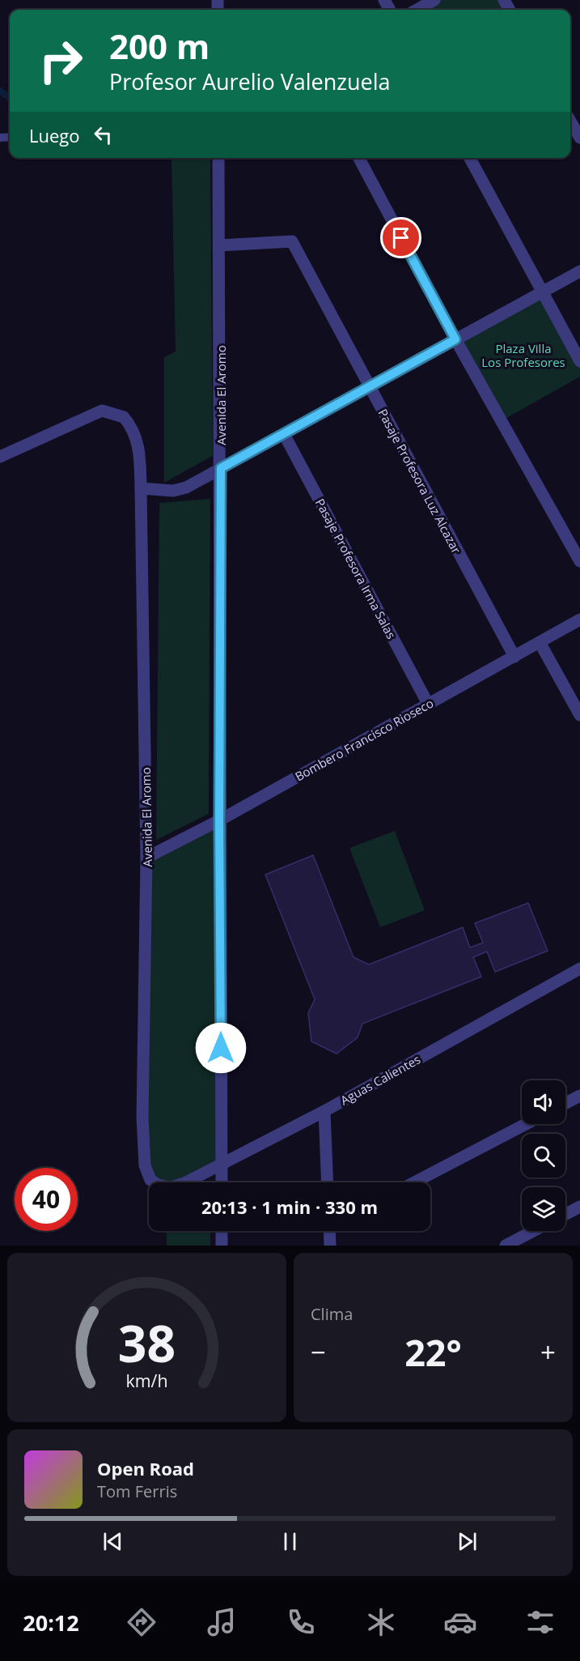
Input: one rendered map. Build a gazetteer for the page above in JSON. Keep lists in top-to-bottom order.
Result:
{
  "streets": {
    "street": [
      "Avenida El Aromo",
      "Pasaje Profesora Luz Alcazar",
      "Pasaje Profesora Irma Salas",
      "Bombero Francisco Rioseco",
      "Aguas Calientes"
    ]
  },
  "crossings": [
    ["Avenida El Aromo", "Pasaje Profesora Luz Alcazar"],
    ["Avenida El Aromo", "Bombero Francisco Rioseco"],
    ["Avenida El Aromo", "Aguas Calientes"],
    ["Pasaje Profesora Luz Alcazar", "Bombero Francisco Rioseco"],
    ["Pasaje Profesora Irma Salas", "Bombero Francisco Rioseco"]
  ],
  "parks": ["Plaza Villa Los Profesores"],
  "page": {
    "turn": ["200 m", "Profesor Aurelio Valenzuela"],
    "then": "Luego",
    "limit": "40",
    "trip": "20:13 · 1 min · 330 m",
    "tile": "Clima",
    "heat": ["−", "22°", "+"],
    "song": ["Open Road", "Tom Ferris"],
    "tabs": "20:12",
    "gauge": ["38", "km/h"]
  }
}
